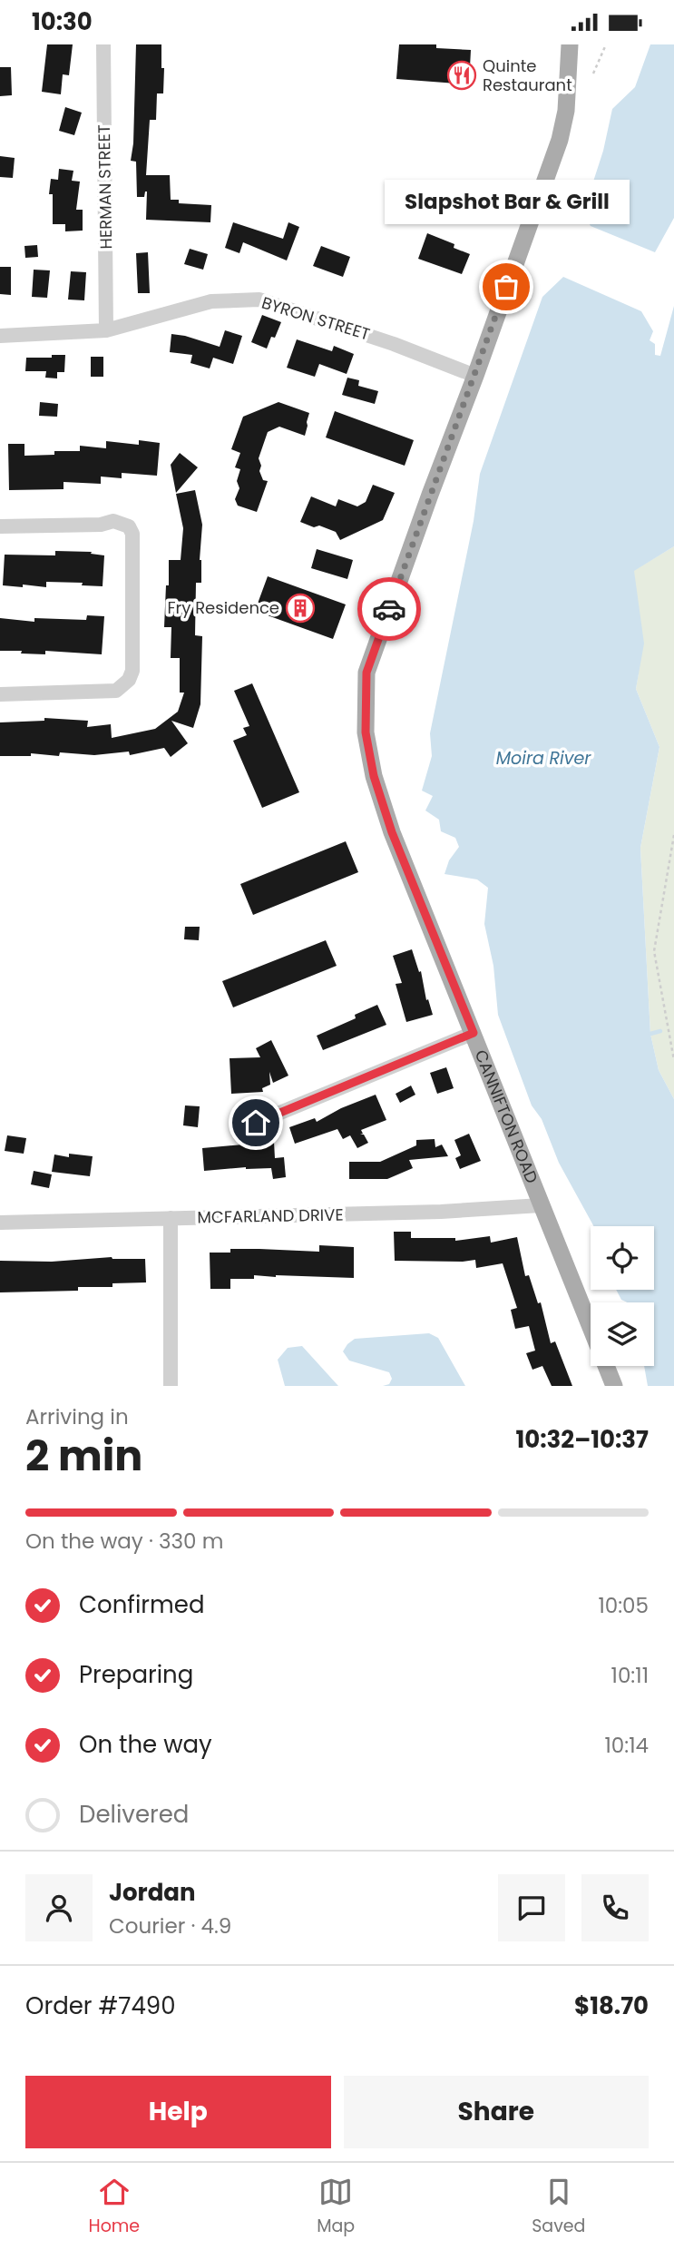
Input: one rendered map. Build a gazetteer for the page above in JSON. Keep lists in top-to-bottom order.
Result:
{
  "streets": {
    "main road": ["CANNIFTON ROAD"],
    "street": ["HERMAN STREET", "BYRON STREET", "MCFARLAND DRIVE"]
  },
  "crossings": [
    ["HERMAN STREET", "BYRON STREET"],
    ["BYRON STREET", "CANNIFTON ROAD"],
    ["CANNIFTON ROAD", "MCFARLAND DRIVE"]
  ],
  "water": ["Moira River"],
  "places": {
    "restaurant": ["Quinte Restaurant"],
    "other": ["Slapshot Bar & Grill"],
    "building": ["Fry Residence"]
  },
  "page": {
    "status": "10:30",
    "bubble": "Slapshot Bar & Grill",
    "heading": ["2 min", "Arriving in", "10:32–10:37"],
    "panel": [
      "Jordan",
      "Courier · 4.9",
      "Order #7490",
      "$18.70"
    ],
    "bar": "On the way · 330 m",
    "list": [
      ["Confirmed", "10:05"],
      ["Preparing", "10:11"],
      ["On the way", "10:14"],
      "Delivered"
    ],
    "buttons": ["Help", "Share"],
    "tabs": ["Home", "Map", "Saved"]
  }
}
